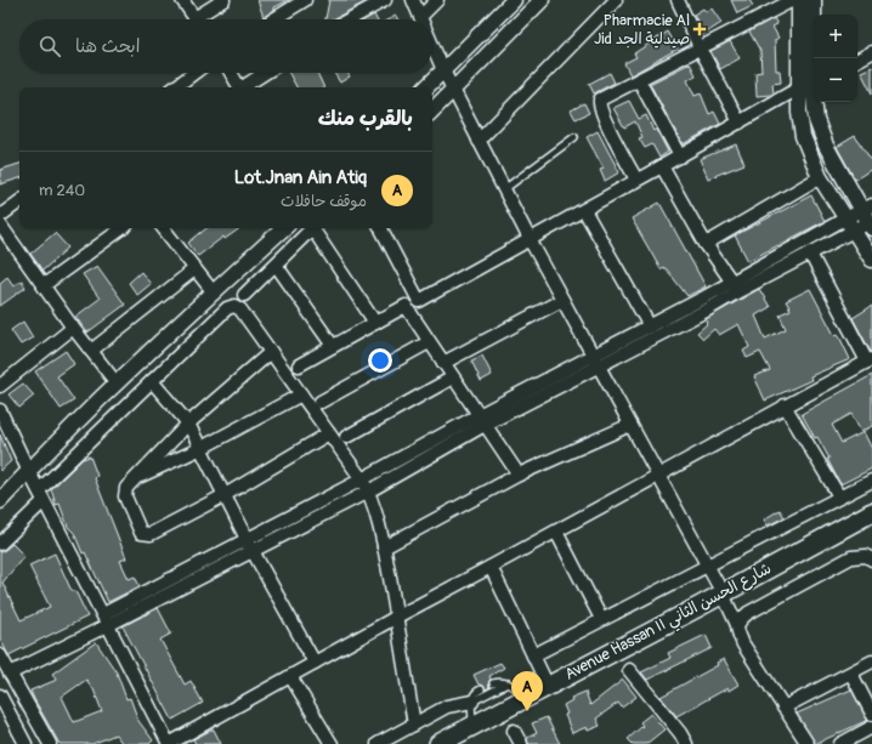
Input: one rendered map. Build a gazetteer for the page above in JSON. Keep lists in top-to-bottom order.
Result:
{
  "streets": {
    "main road": ["Avenue Hassan II شارع الحسن الثاني"]
  },
  "places": {
    "health": ["Pharmacie Al Jid صيدلية الجد"]
  },
  "page": {
    "map_buttons": ["+", "−"],
    "search": "ابحث هنا",
    "heading": "بالقرب منك",
    "list": [
      {
        "mark": "A",
        "name": "Lot.Jnan Ain Atiq",
        "note": "موقف حافلات",
        "value": "240 m"
      }
    ],
    "pins": "A"
  }
}
